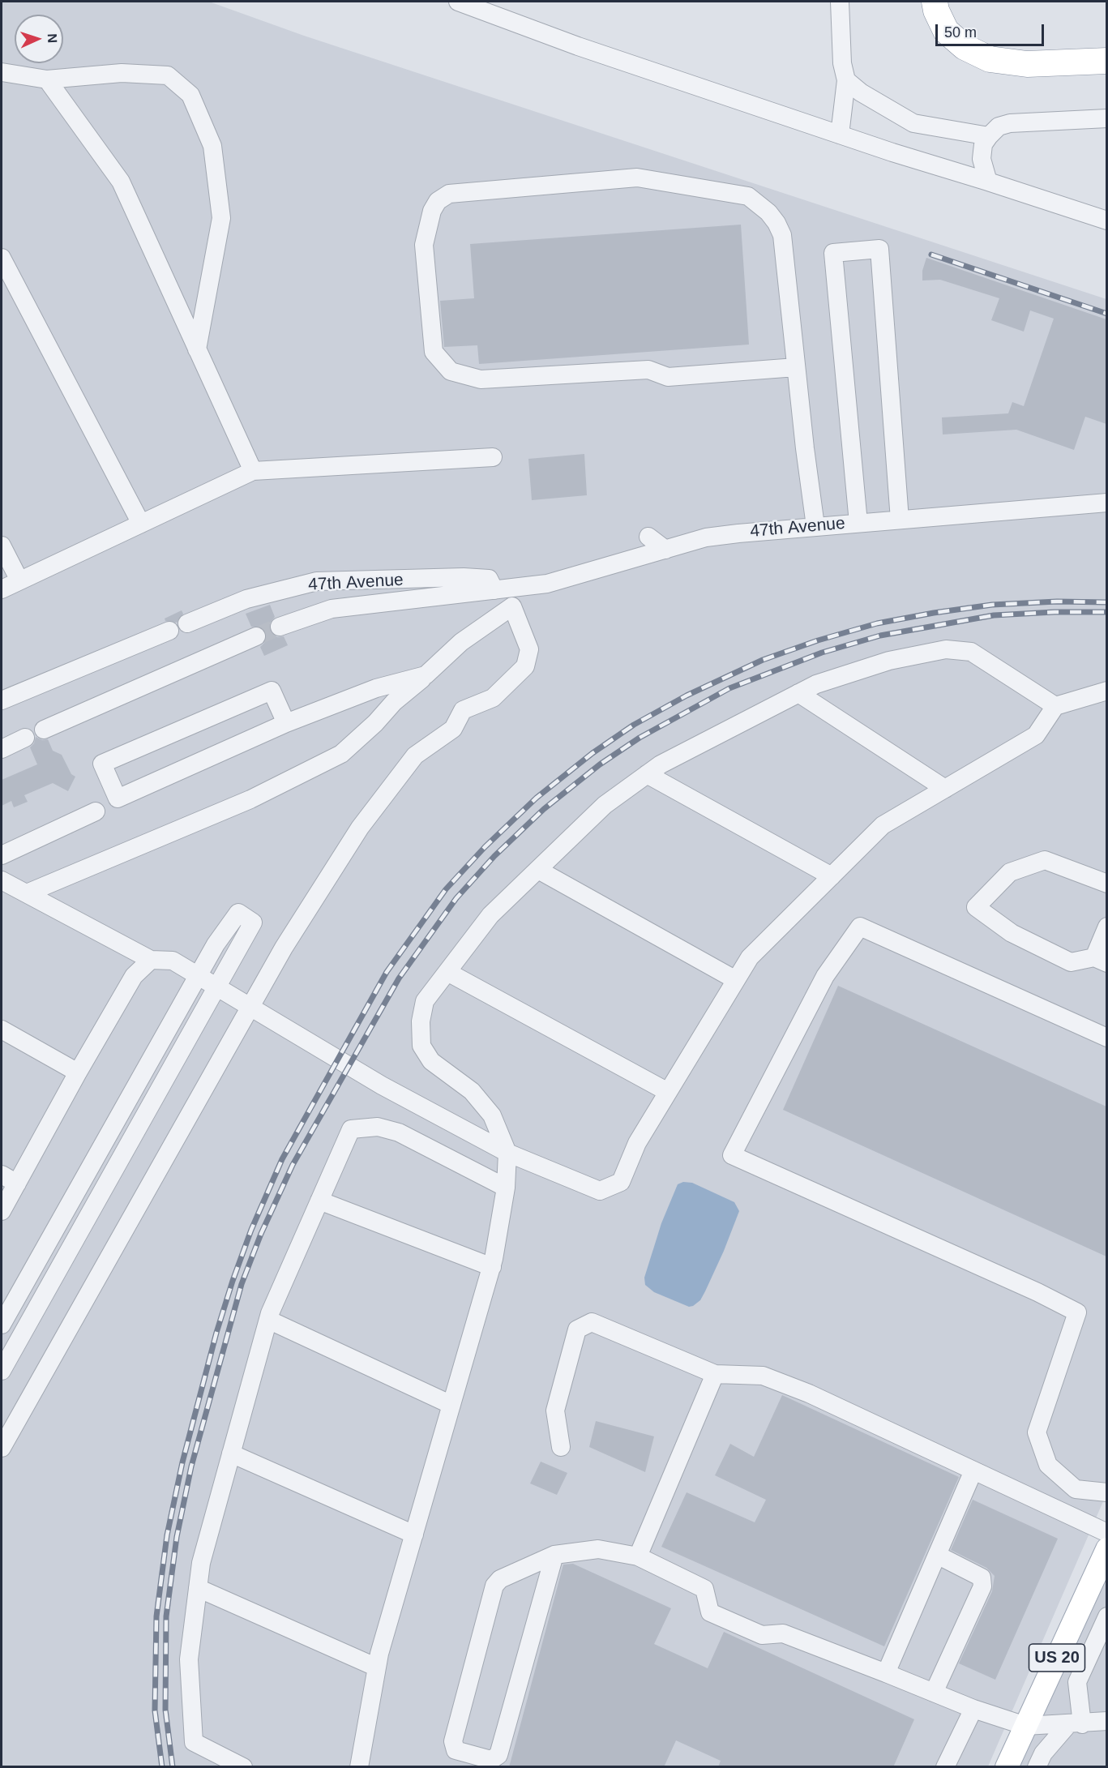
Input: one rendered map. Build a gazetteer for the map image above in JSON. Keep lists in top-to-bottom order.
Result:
{
  "streets": {
    "main road": ["US 20"],
    "street": ["47th Avenue"]
  },
  "scale_bar": "50 m",
  "north": "right"
}
